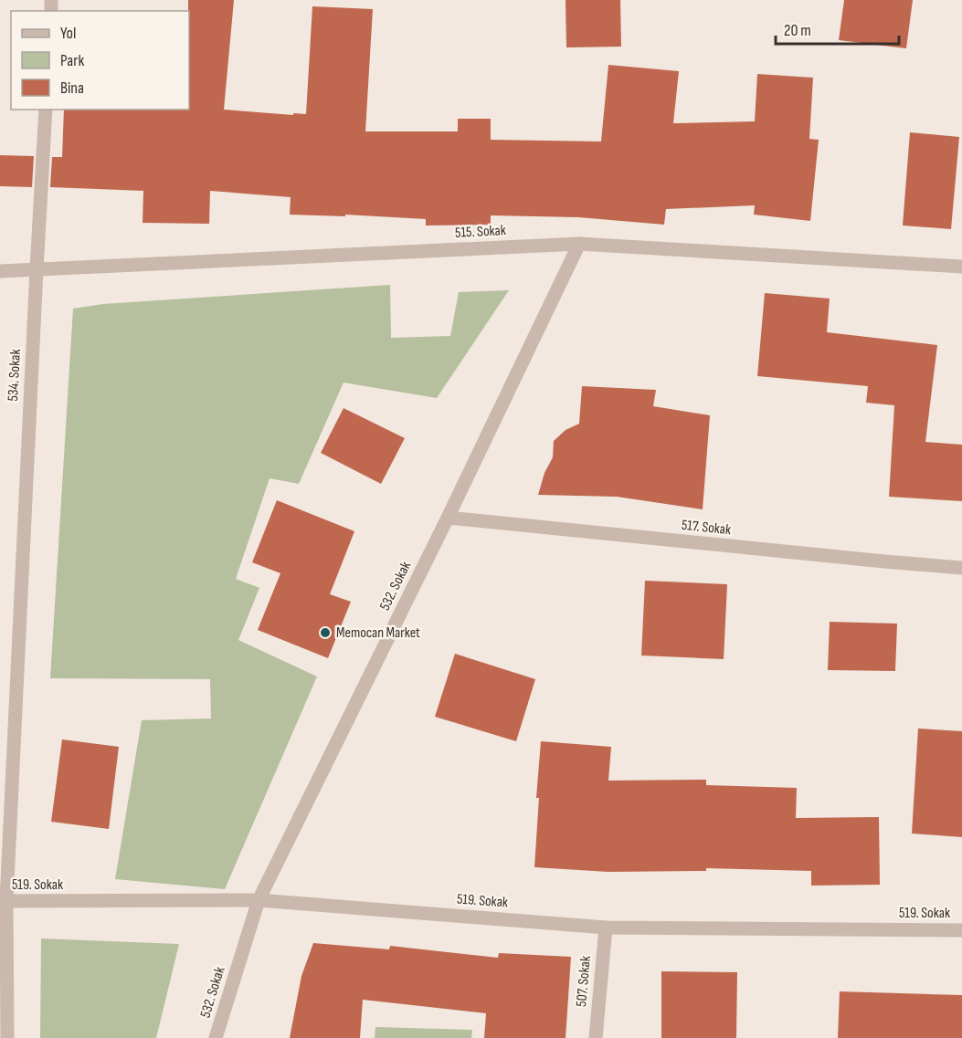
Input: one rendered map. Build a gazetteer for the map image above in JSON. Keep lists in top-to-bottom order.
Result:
{
  "streets": {
    "street": [
      "515. Sokak",
      "534. Sokak",
      "517. Sokak",
      "532. Sokak",
      "519. Sokak",
      "507. Sokak"
    ]
  },
  "crossings": [
    ["515. Sokak", "534. Sokak"],
    ["515. Sokak", "532. Sokak"],
    ["534. Sokak", "519. Sokak"],
    ["517. Sokak", "532. Sokak"],
    ["532. Sokak", "519. Sokak"],
    ["519. Sokak", "507. Sokak"]
  ],
  "places": ["Memocan Market"],
  "legend": ["Yol", "Park", "Bina"],
  "scale_bar": "20 m"
}
